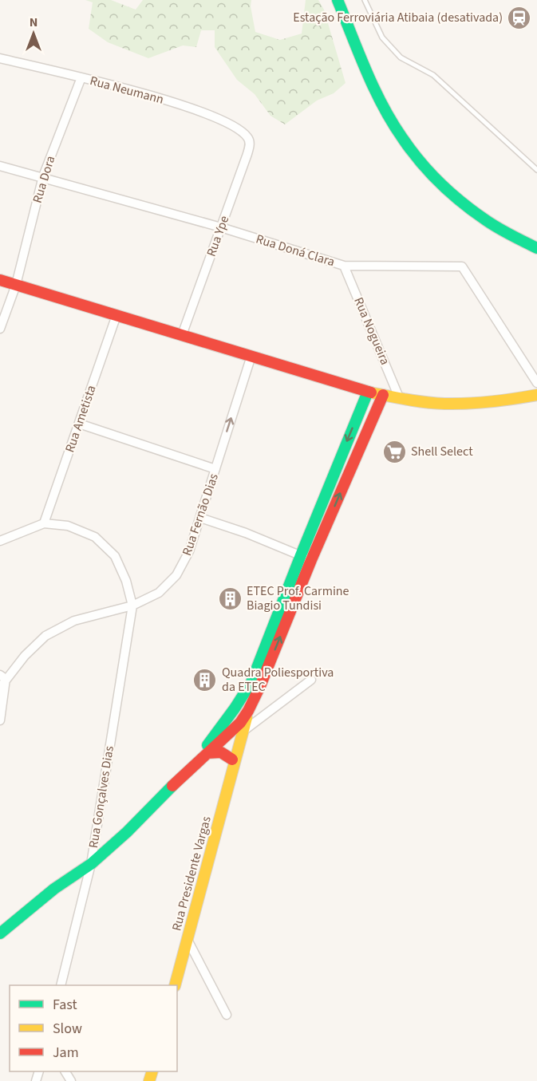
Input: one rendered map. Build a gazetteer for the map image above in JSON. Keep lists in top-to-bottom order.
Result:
{
  "streets": {
    "main road": ["Rua Presidente Vargas"],
    "street": [
      "Rua Neumann",
      "Rua Dora",
      "Rua Ype",
      "Rua Doná Clara",
      "Rua Nogueira",
      "Rua Ametista",
      "Rua Fernão Dias",
      "Rua Gonçalves Dias"
    ]
  },
  "crossings": [
    ["Rua Neumann", "Rua Dora"],
    ["Rua Neumann", "Rua Ype"],
    ["Rua Dora", "Rua Doná Clara"],
    ["Rua Ype", "Rua Doná Clara"],
    ["Rua Doná Clara", "Rua Nogueira"],
    ["Rua Fernão Dias", "Rua Gonçalves Dias"]
  ],
  "places": {
    "station": ["Estação Ferroviária Atibaia (desativada)"],
    "supermarket": ["Shell Select"],
    "building": ["ETEC Prof. Carmine Biagio Tundisi", "Quadra Poliesportiva da ETEC"]
  },
  "legend": ["Fast", "Slow", "Jam"],
  "north": "top"
}
